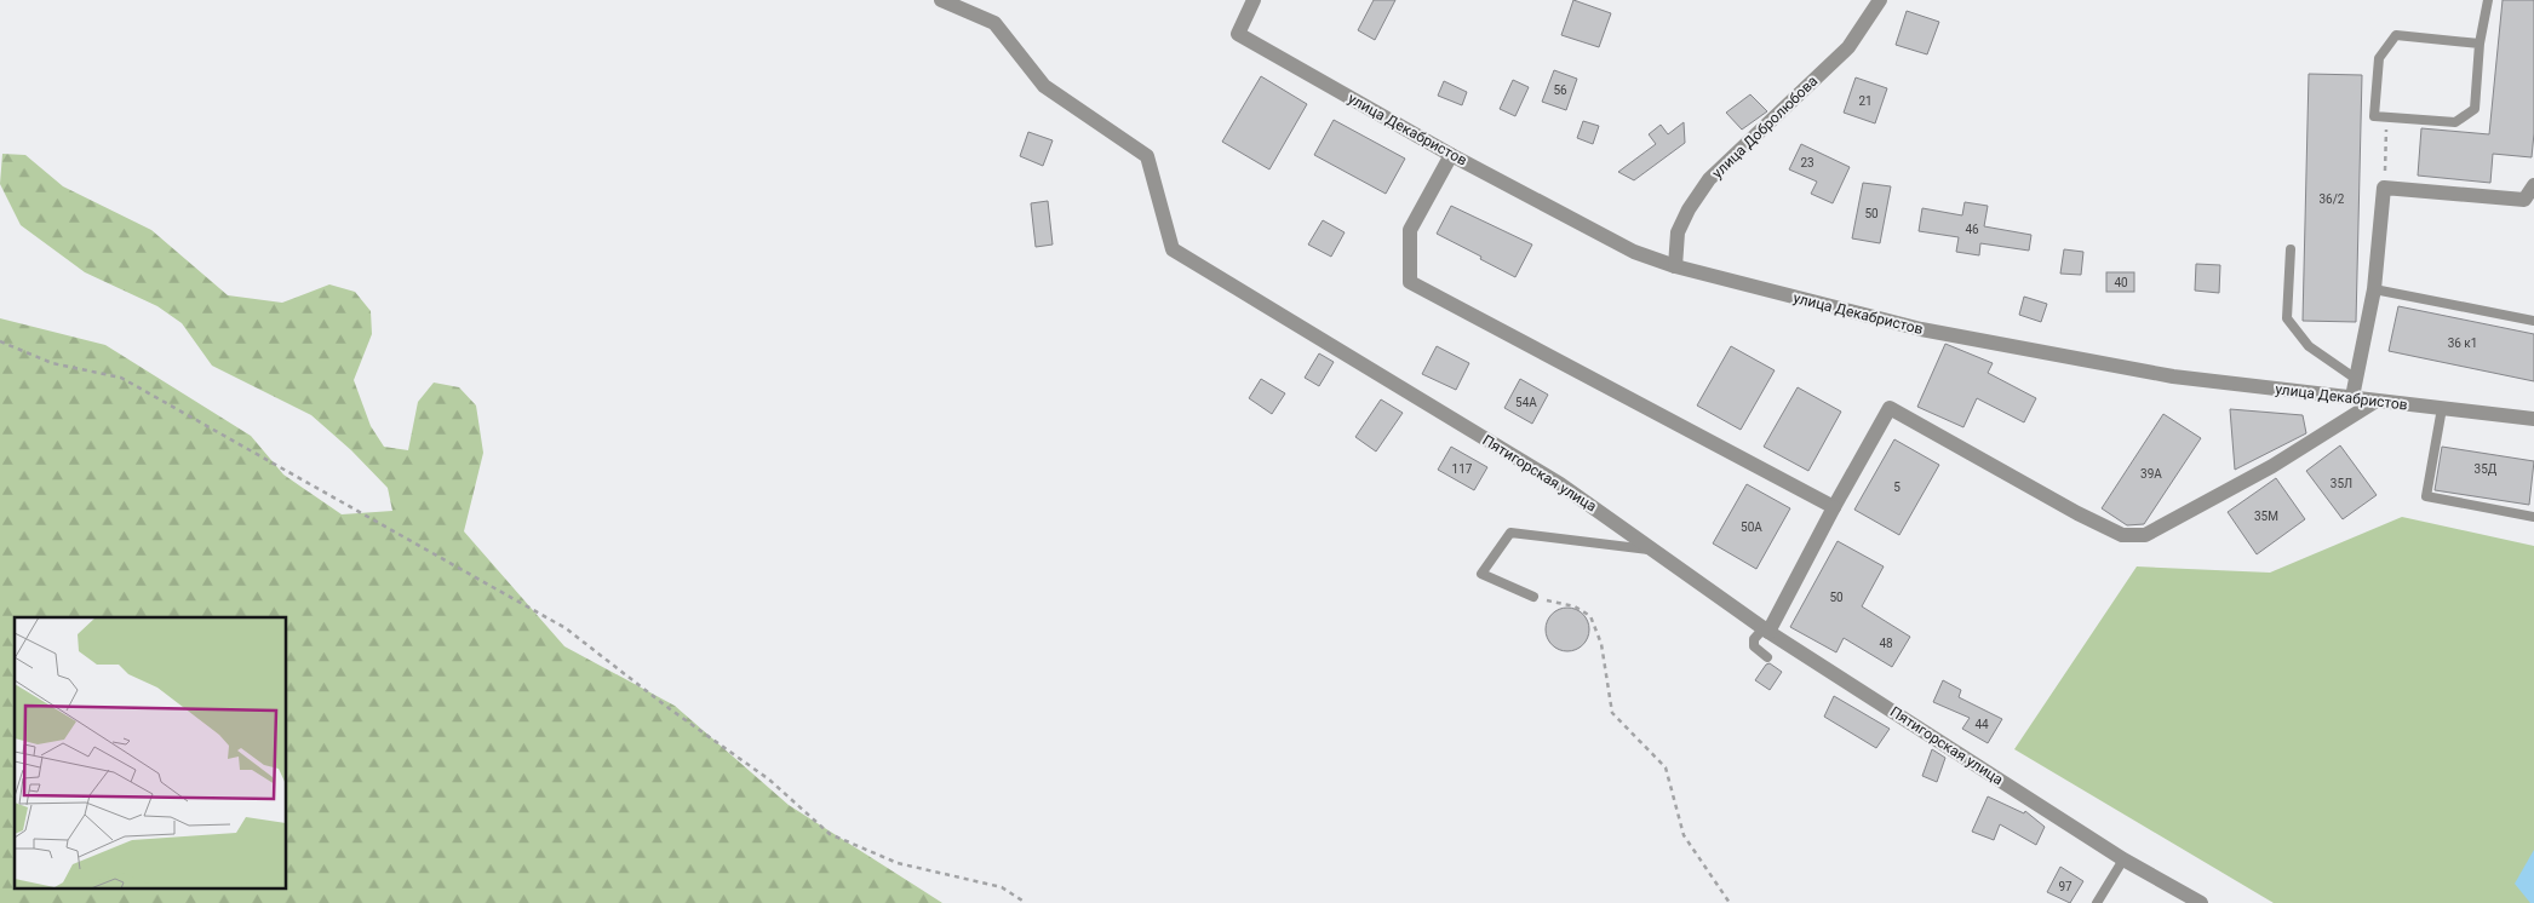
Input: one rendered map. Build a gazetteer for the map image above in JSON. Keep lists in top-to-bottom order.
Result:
{
  "streets": {
    "street": ["улица Добролюбова", "улица Декабристов", "Пятигорская улица"]
  },
  "crossings": [
    ["улица Добролюбова", "улица Декабристов"]
  ],
  "house_numbers": [
    "56",
    "21",
    "23",
    "36/2",
    "50",
    "46",
    "40",
    "36 к1",
    "54А",
    "117",
    "35Д",
    "39А",
    "35Л",
    "5",
    "35М",
    "50А",
    "50",
    "48",
    "44",
    "97"
  ]
}
